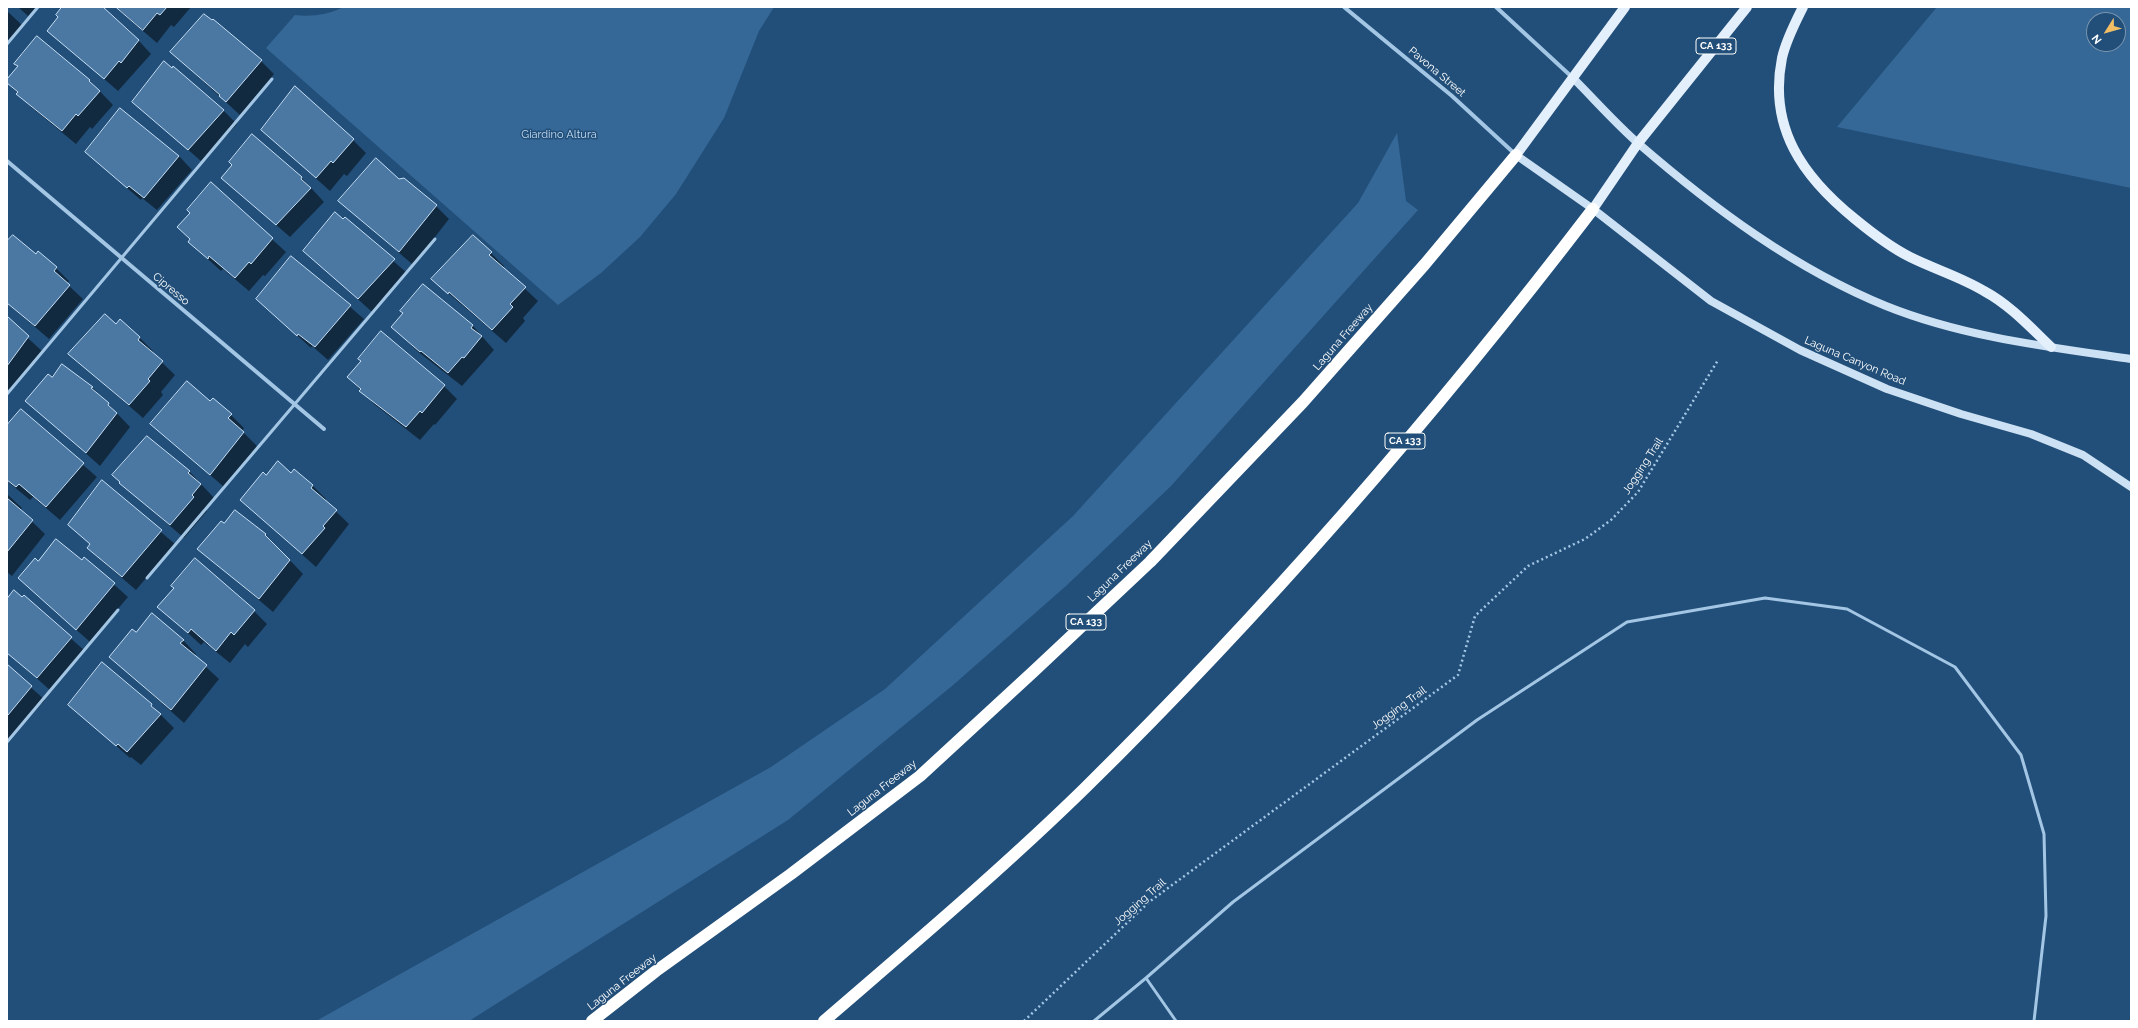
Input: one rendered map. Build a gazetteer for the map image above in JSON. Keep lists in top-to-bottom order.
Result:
{
  "streets": {
    "highway": ["CA 133", "Laguna Freeway"],
    "main road": ["Laguna Canyon Road"],
    "street": ["Pavona Street", "Cipresso"],
    "path": ["Jogging Trail"]
  },
  "crossings": [
    ["CA 133", "Pavona Street"],
    ["CA 133", "Laguna Freeway"],
    ["CA 133", "Laguna Canyon Road"],
    ["Pavona Street", "Laguna Freeway"],
    ["Pavona Street", "Laguna Canyon Road"],
    ["Laguna Freeway", "Laguna Canyon Road"]
  ],
  "parks": ["Giardino Altura"],
  "north": "bottom left"
}
